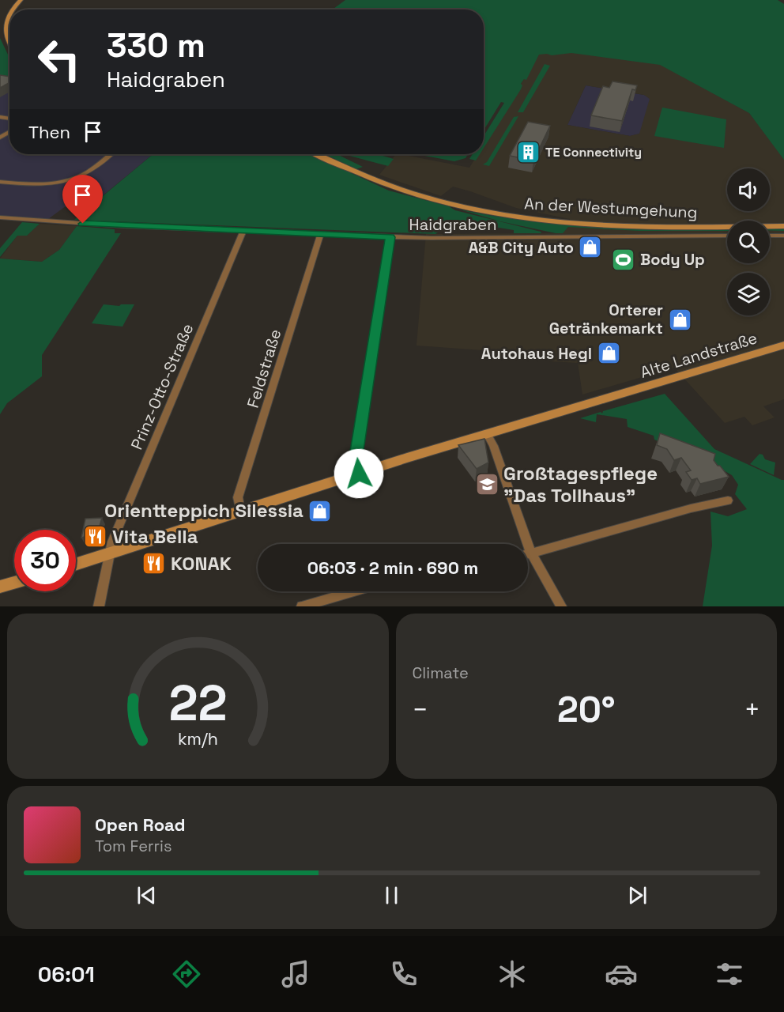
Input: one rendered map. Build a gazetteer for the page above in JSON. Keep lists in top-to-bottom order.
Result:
{
  "streets": {
    "main road": ["An der Westumgehung", "Alte Landstraße"],
    "street": ["Haidgraben", "Feldstraße", "Prinz-Otto-Straße"]
  },
  "crossings": [
    ["Haidgraben", "Feldstraße"],
    ["Haidgraben", "Prinz-Otto-Straße"],
    ["Alte Landstraße", "Feldstraße"],
    ["Alte Landstraße", "Prinz-Otto-Straße"]
  ],
  "places": {
    "building": ["TE Connectivity"],
    "shop": [
      "A&B City Auto",
      "Orterer Getränkemarkt",
      "Autohaus Hegl",
      "Orientteppich Silessia"
    ],
    "sports": ["Body Up"],
    "school or university": ["Großtagespflege \"Das Tollhaus\""],
    "restaurant": ["Vita Bella", "KONAK"]
  },
  "page": {
    "turn": ["330 m", "Haidgraben"],
    "then": "Then",
    "limit": "30",
    "trip": "06:03 · 2 min · 690 m",
    "tile": "Climate",
    "heat": ["−", "20°", "+"],
    "song": ["Open Road", "Tom Ferris"],
    "tabs": "06:01",
    "gauge": ["22", "km/h"]
  }
}
